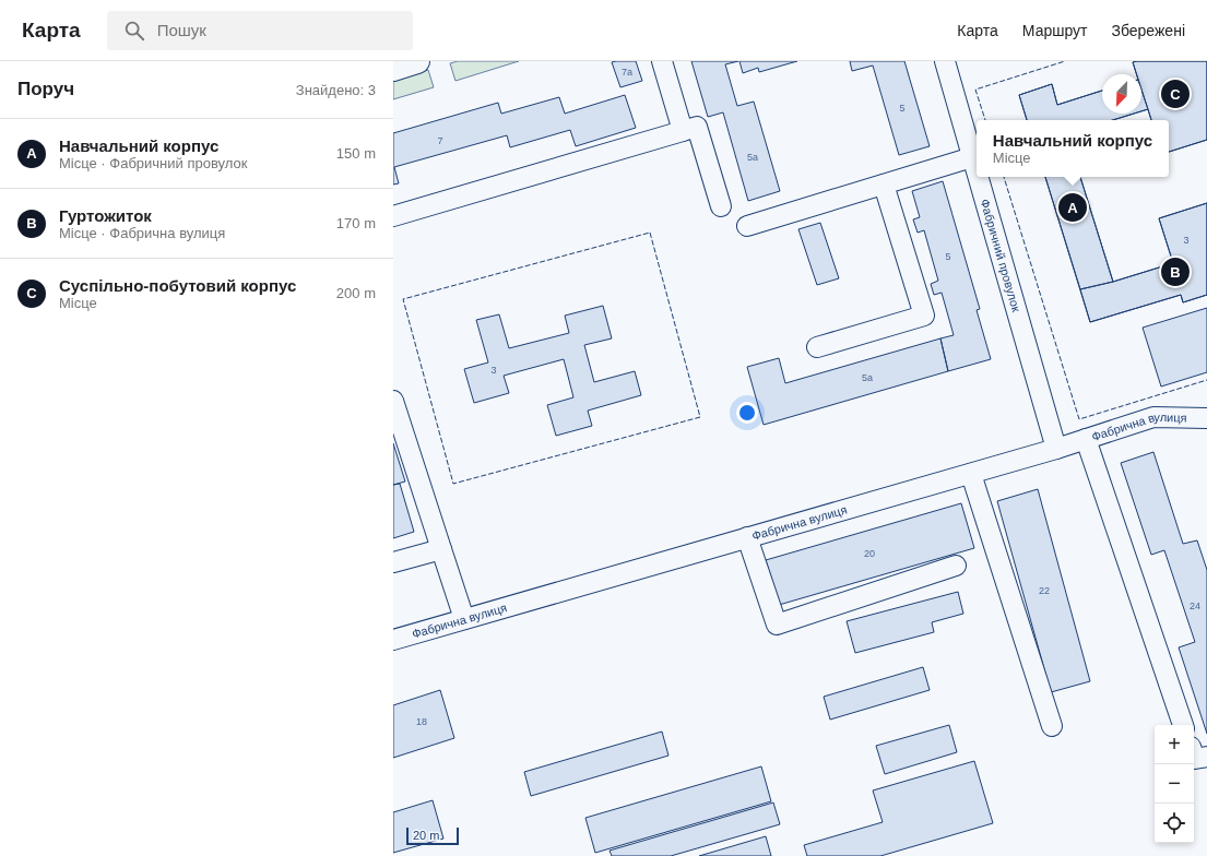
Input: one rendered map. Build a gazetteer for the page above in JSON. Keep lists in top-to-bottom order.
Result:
{
  "streets": {
    "street": ["Фабричний провулок", "Фабрична вулиця"]
  },
  "crossings": [
    ["Фабричний провулок", "Фабрична вулиця"]
  ],
  "house_numbers": [
    "7а",
    "5",
    "7",
    "5а",
    "3",
    "5",
    "3",
    "5а",
    "20",
    "22",
    "24",
    "18"
  ],
  "scale_bar": "20 m",
  "north": "bottom left",
  "page": {
    "header": "Карта",
    "search": "Пошук",
    "nav": ["Карта", "Маршрут", "Збережені"],
    "heading": ["Поруч", "Знайдено: 3"],
    "pins": ["C", "A", "B"],
    "list": [
      {
        "mark": "A",
        "name": "Навчальний корпус",
        "note": "Місце · Фабричний провулок",
        "value": "150 m"
      },
      {
        "mark": "B",
        "name": "Гуртожиток",
        "note": "Місце · Фабрична вулиця",
        "value": "170 m"
      },
      {
        "mark": "C",
        "name": "Суспільно-побутовий корпус",
        "note": "Місце",
        "value": "200 m"
      }
    ],
    "popup": ["Навчальний корпус", "Місце"],
    "map_buttons": ["+", "−"],
    "scale": "20 m"
  }
}
